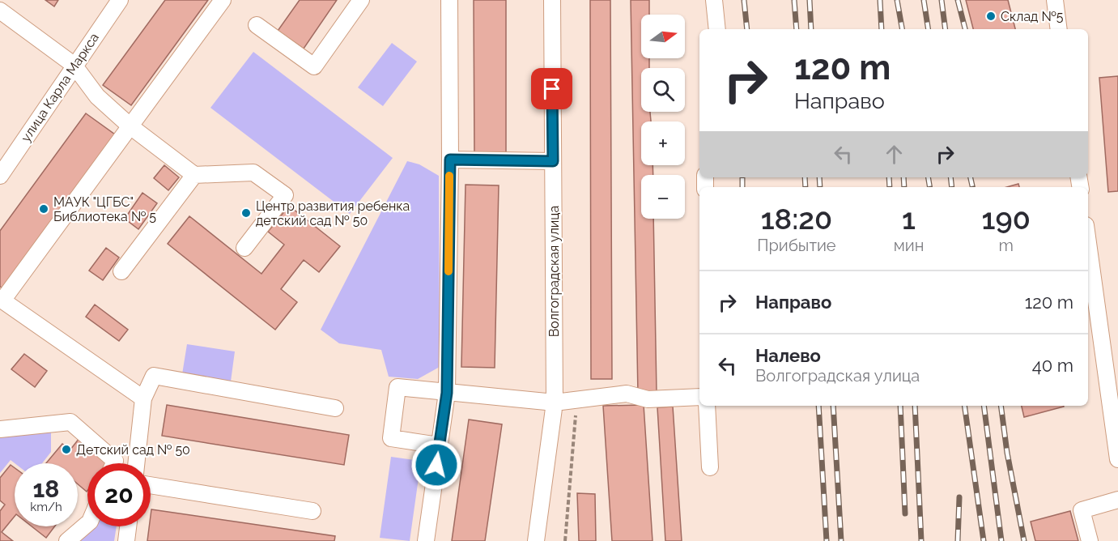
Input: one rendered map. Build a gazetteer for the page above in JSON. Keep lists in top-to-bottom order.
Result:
{
  "streets": {
    "street": ["улица Карла Маркса", "Волгоградская улица"]
  },
  "places": [
    "Склад №5",
    "МАУК \"ЦГБС\" Библиотека № 5",
    "Центр развития ребенка детский сад № 50",
    "Детский сад № 50"
  ],
  "north": "right",
  "page": {
    "map_buttons": ["+", "−"],
    "turn": ["120 m", "Направо"],
    "eta": [
      "18:20",
      "Прибытие",
      "1",
      "мин",
      "190",
      "m"
    ],
    "list": [
      {
        "name": "Направо",
        "value": "120 m"
      },
      {
        "name": "Налево",
        "note": "Волгоградская улица",
        "value": "40 m"
      }
    ],
    "speed": "18 km/h",
    "limit": "20"
  }
}
